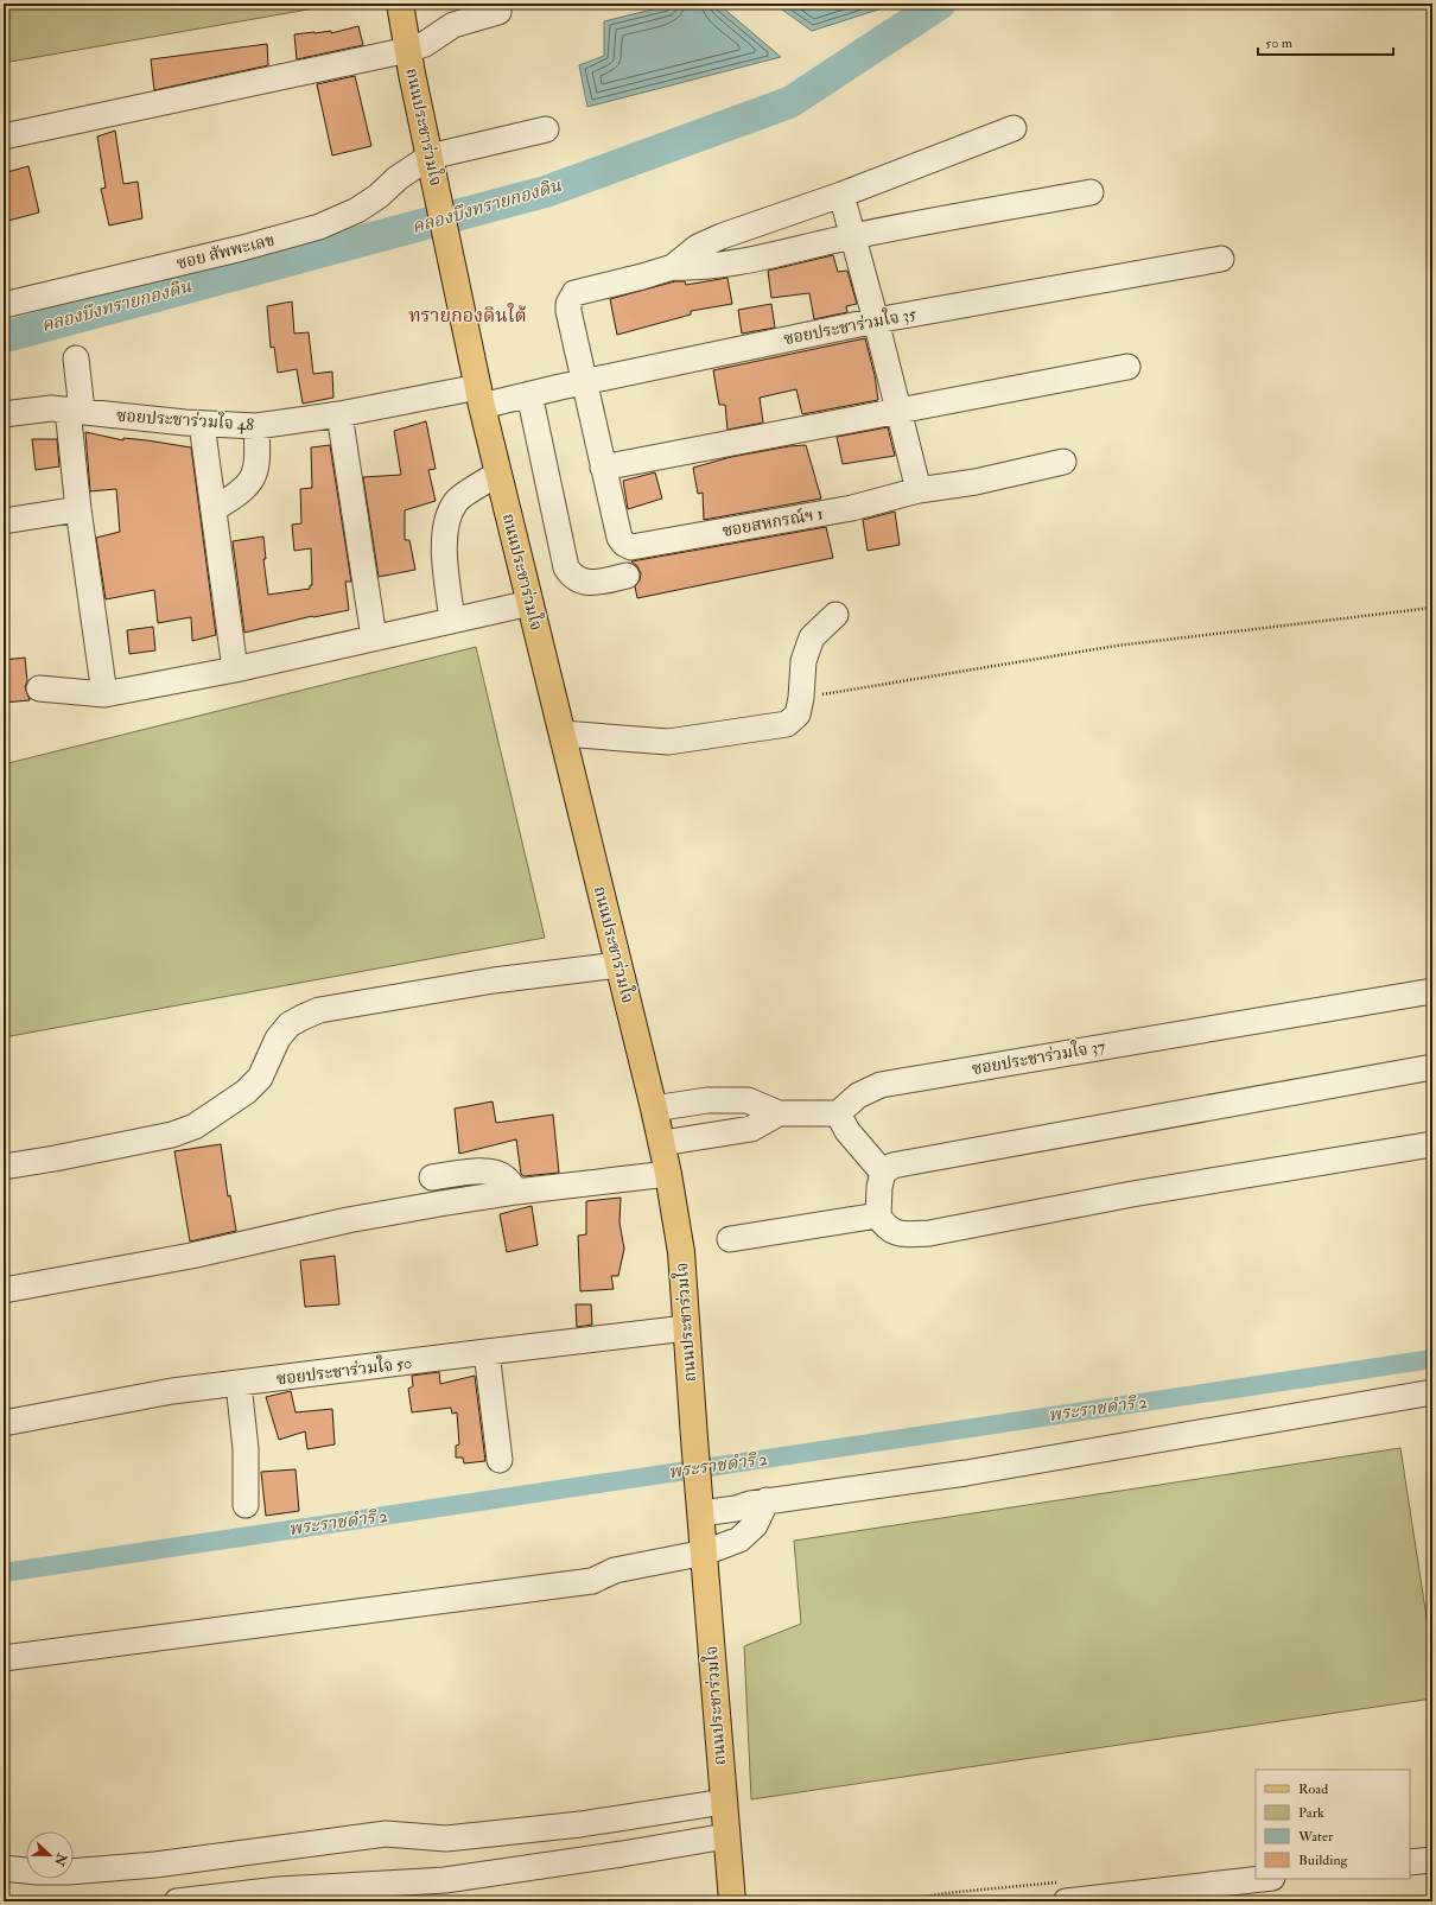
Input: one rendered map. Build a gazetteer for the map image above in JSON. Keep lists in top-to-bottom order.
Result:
{
  "streets": {
    "main road": ["ถนนประชาร่วมใจ"],
    "street": [
      "ซอย สัพพะเลข",
      "ซอยประชาร่วมใจ 35",
      "ซอยประชาร่วมใจ 48",
      "ซอยสหกรณ์ฯ 1",
      "ซอยประชาร่วมใจ 37",
      "ซอยประชาร่วมใจ 50"
    ]
  },
  "crossings": [
    ["ถนนประชาร่วมใจ", "ซอย สัพพะเลข"],
    ["ถนนประชาร่วมใจ", "ซอยประชาร่วมใจ 35"],
    ["ถนนประชาร่วมใจ", "ซอยประชาร่วมใจ 48"],
    ["ถนนประชาร่วมใจ", "ซอยประชาร่วมใจ 50"],
    ["ซอยประชาร่วมใจ 35", "ซอยประชาร่วมใจ 48"]
  ],
  "districts": ["ทรายกองดินใต้"],
  "water": ["คลองบึงทรายกองดิน", "พระราชดำริ 2"],
  "legend": [
    "Road",
    "Park",
    "Water",
    "Building"
  ],
  "scale_bar": "50 m",
  "north": "right"
}
